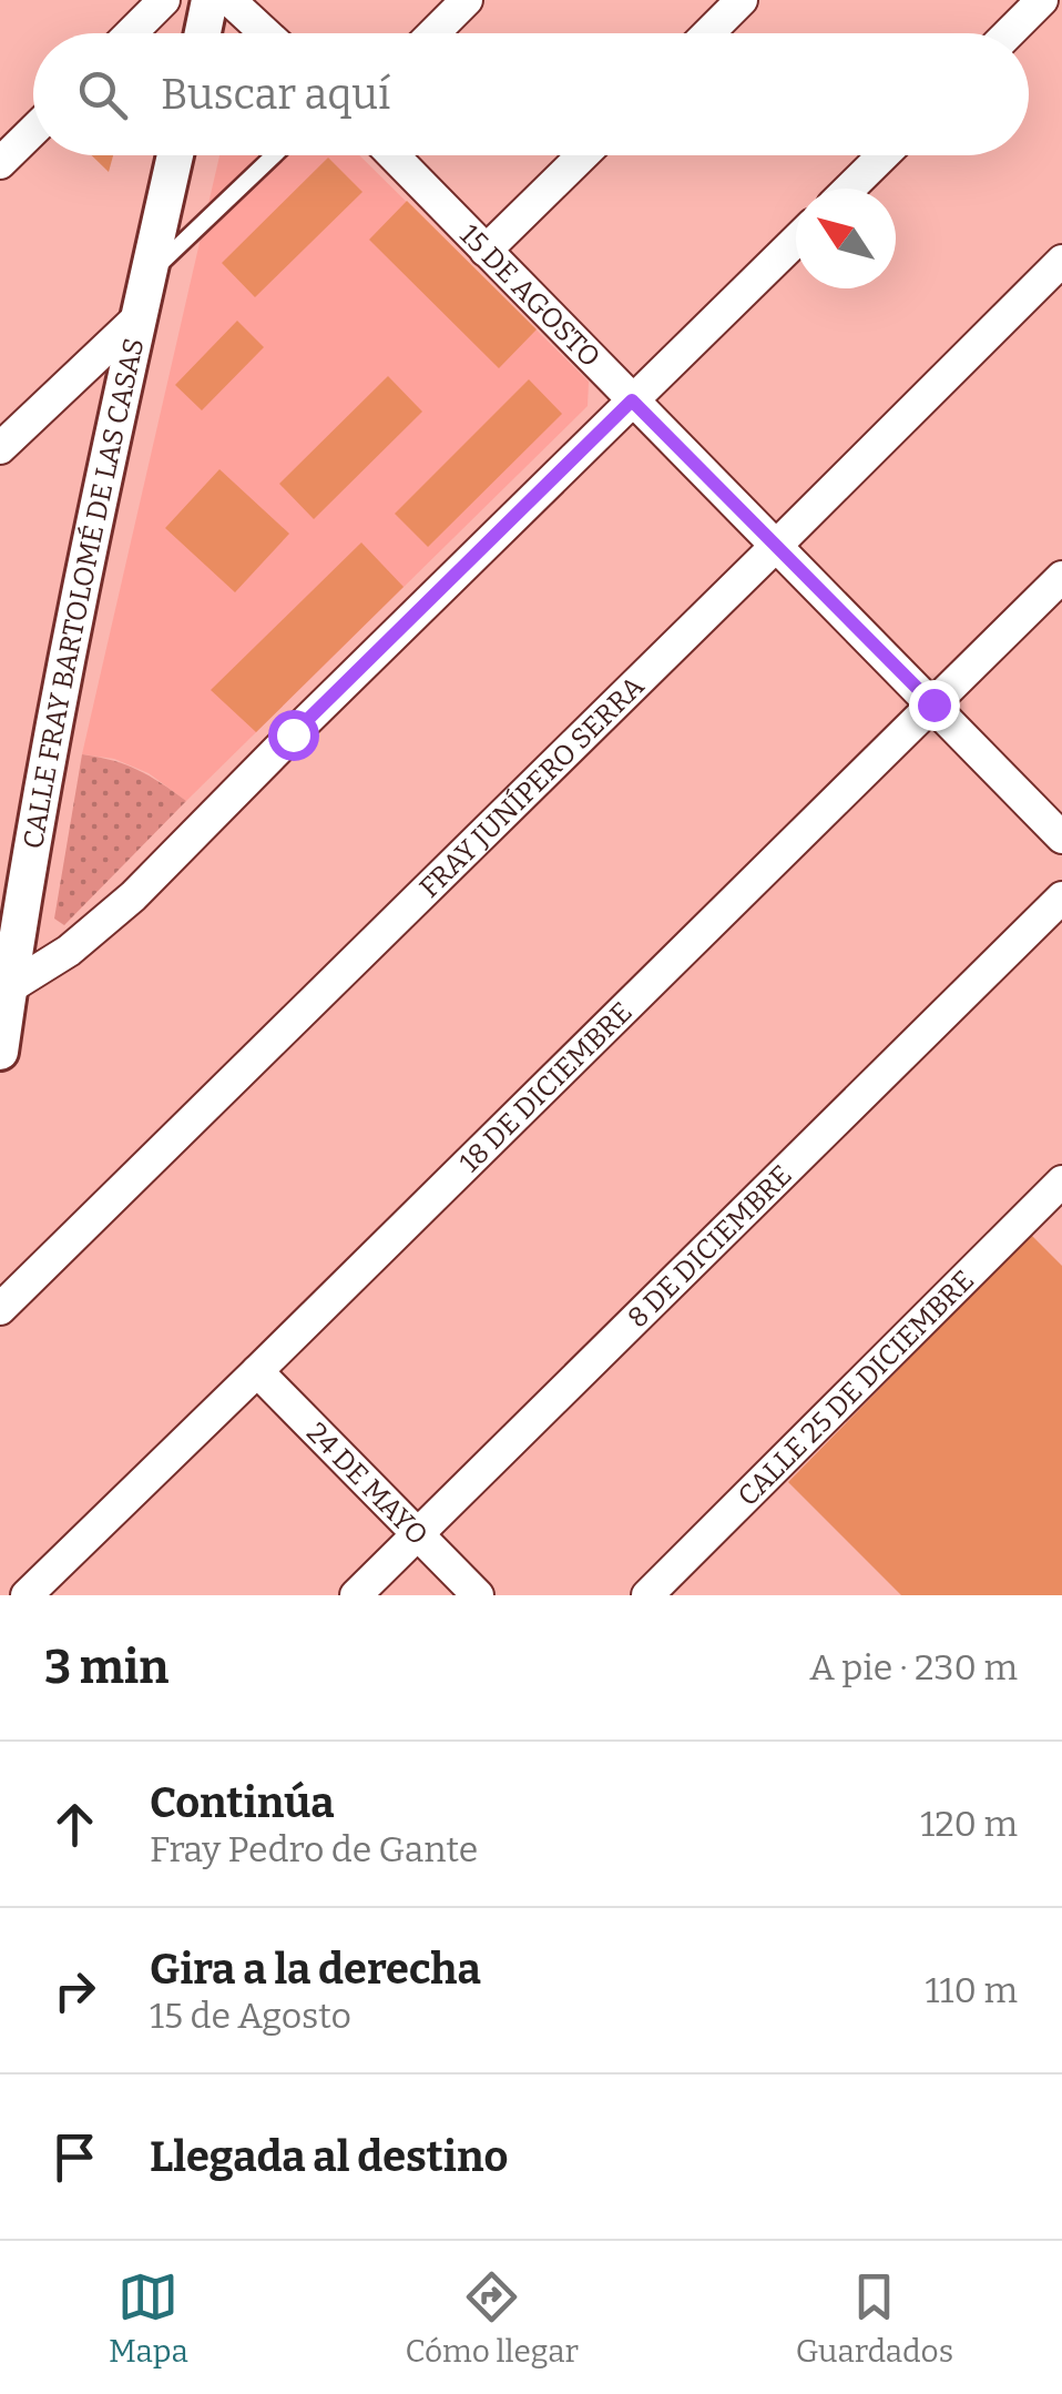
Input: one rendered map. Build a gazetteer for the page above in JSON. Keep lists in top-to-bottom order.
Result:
{
  "streets": {
    "street": [
      "15 DE AGOSTO",
      "CALLE FRAY BARTOLOMÉ DE LAS CASAS",
      "FRAY JUNÍPERO SERRA",
      "18 DE DICIEMBRE",
      "8 DE DICIEMBRE",
      "CALLE 25 DE DICIEMBRE",
      "24 DE MAYO"
    ]
  },
  "crossings": [
    ["15 DE AGOSTO", "FRAY JUNÍPERO SERRA"],
    ["15 DE AGOSTO", "18 DE DICIEMBRE"],
    ["18 DE DICIEMBRE", "24 DE MAYO"],
    ["8 DE DICIEMBRE", "24 DE MAYO"]
  ],
  "north": "top left",
  "page": {
    "search": "Buscar aquí",
    "heading": ["3 min", "A pie · 230 m"],
    "list": [
      ["Continúa", "Fray Pedro de Gante", "120 m"],
      ["Gira a la derecha", "15 de Agosto", "110 m"],
      "Llegada al destino"
    ],
    "nav": ["Mapa", "Cómo llegar", "Guardados"]
  }
}
